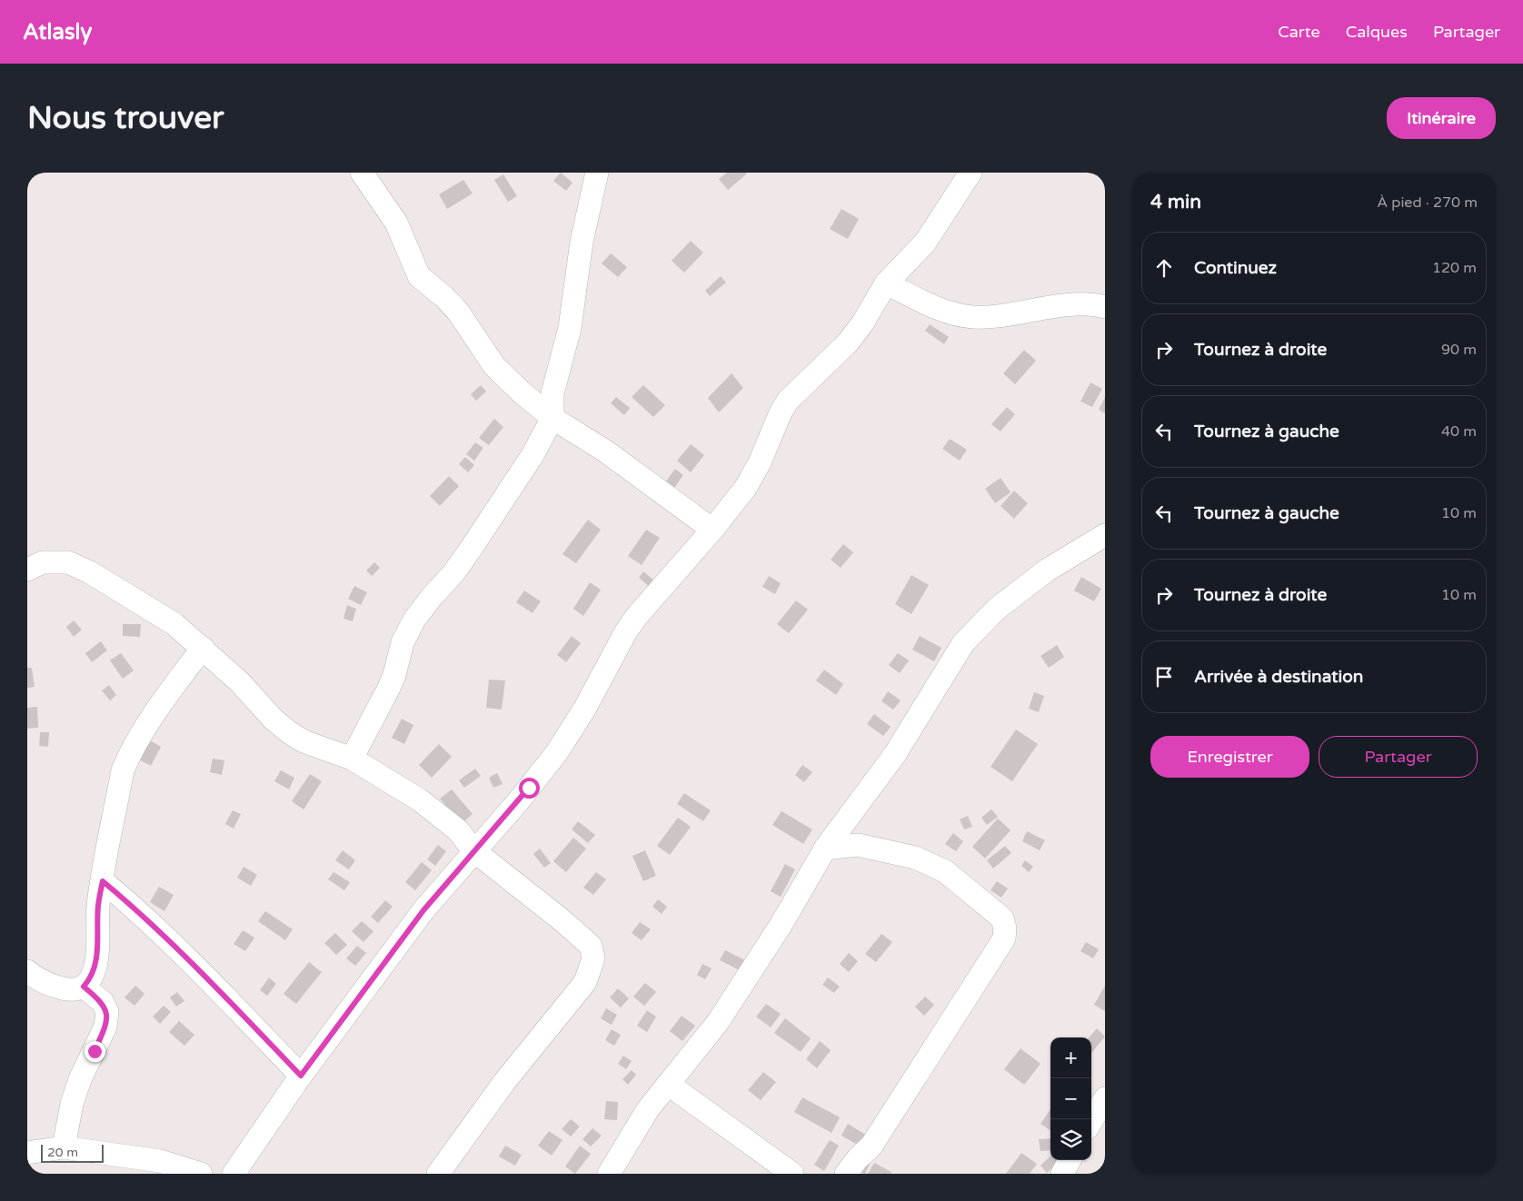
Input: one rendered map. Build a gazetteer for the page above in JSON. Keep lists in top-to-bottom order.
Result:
{
  "scale_bar": "20 m",
  "page": {
    "header": "Atlasly",
    "nav": ["Carte", "Calques", "Partager"],
    "buttons": [
      "Itinéraire",
      ["Enregistrer", "Partager"]
    ],
    "title": "Nous trouver",
    "heading": ["4 min", "À pied · 270 m"],
    "list": [
      ["Continuez", "120 m"],
      ["Tournez à droite", "90 m"],
      ["Tournez à gauche", "40 m"],
      ["Tournez à gauche", "10 m"],
      ["Tournez à droite", "10 m"],
      "Arrivée à destination"
    ],
    "map_buttons": ["+", "−"],
    "scale": "20 m"
  }
}
